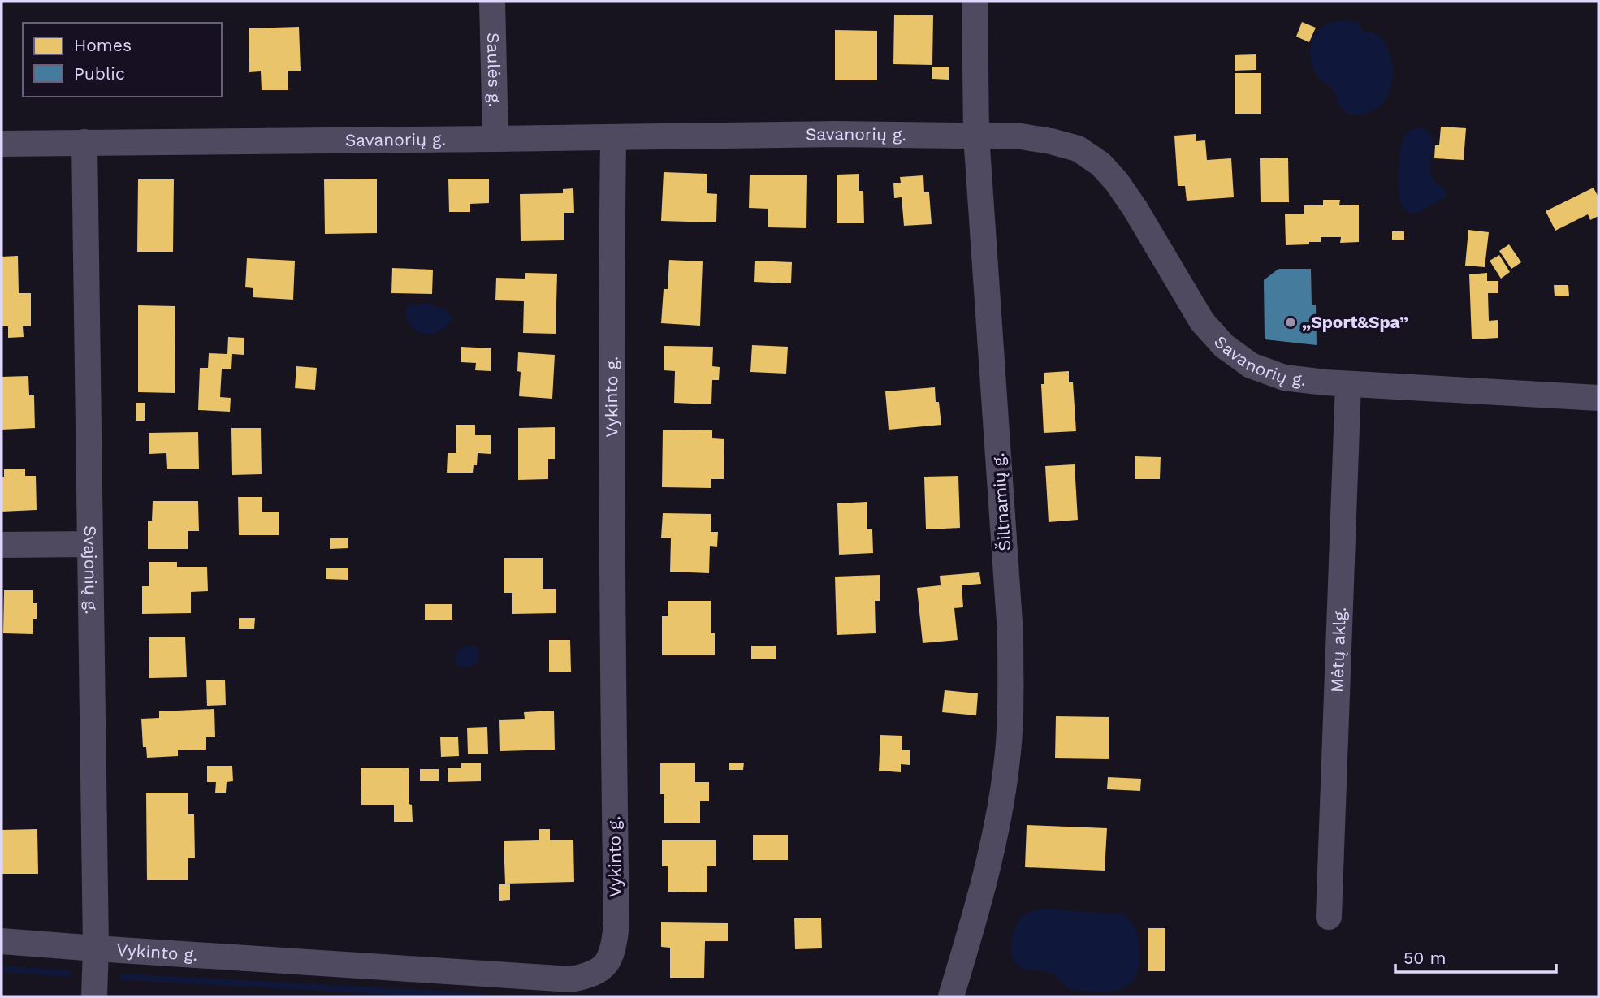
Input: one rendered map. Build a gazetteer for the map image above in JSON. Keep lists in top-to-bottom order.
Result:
{
  "streets": {
    "street": [
      "Saulės g.",
      "Savanorių g.",
      "Vykinto g.",
      "Šiltnamių g.",
      "Svajonių g.",
      "Mėtų aklg."
    ]
  },
  "crossings": [
    ["Saulės g.", "Savanorių g."],
    ["Savanorių g.", "Vykinto g."],
    ["Savanorių g.", "Šiltnamių g."],
    ["Savanorių g.", "Svajonių g."],
    ["Savanorių g.", "Mėtų aklg."],
    ["Vykinto g.", "Svajonių g."]
  ],
  "places": ["„Sport&Spa”"],
  "legend": ["Homes", "Public"],
  "scale_bar": "50 m"
}
